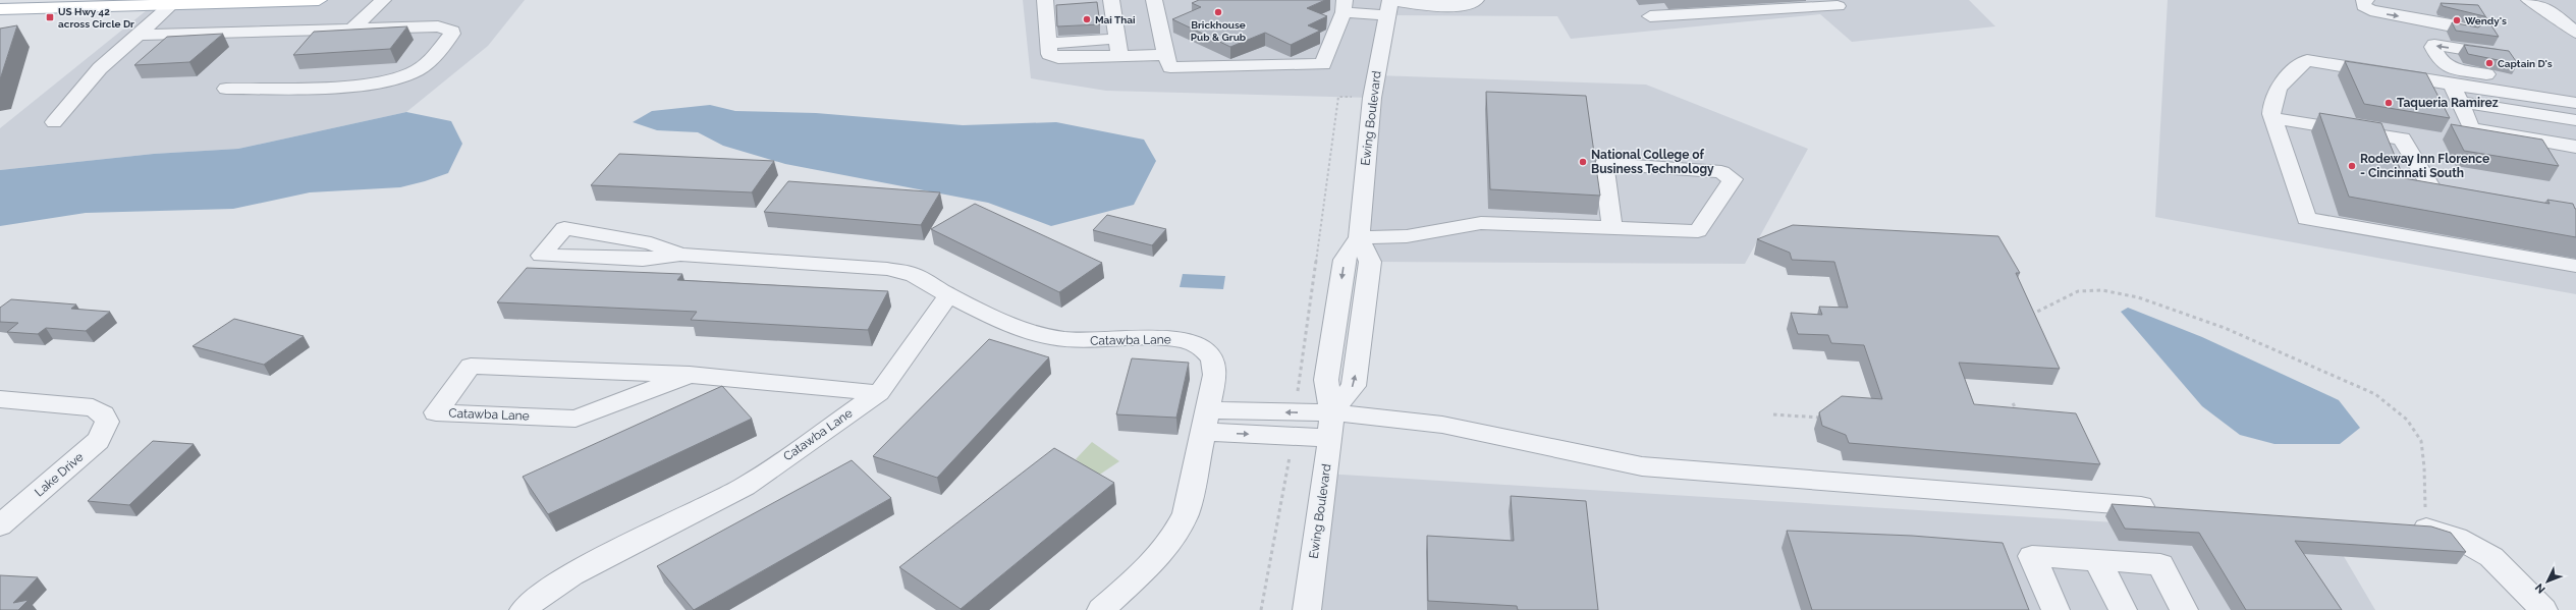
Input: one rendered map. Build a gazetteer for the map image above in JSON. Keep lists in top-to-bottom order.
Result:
{
  "streets": {
    "street": ["Ewing Boulevard", "Catawba Lane", "Lake Drive"]
  },
  "places": {
    "other": [
      "Brickhouse Pub & Grub",
      "Mai Thai",
      "Wendy's",
      "Captain D's",
      "Taqueria Ramirez",
      "National College of Business Technology",
      "Rodeway Inn Florence - Cincinnati South"
    ],
    "transit": ["US Hwy 42 across Circle Dr"]
  },
  "north": "bottom left"
}
